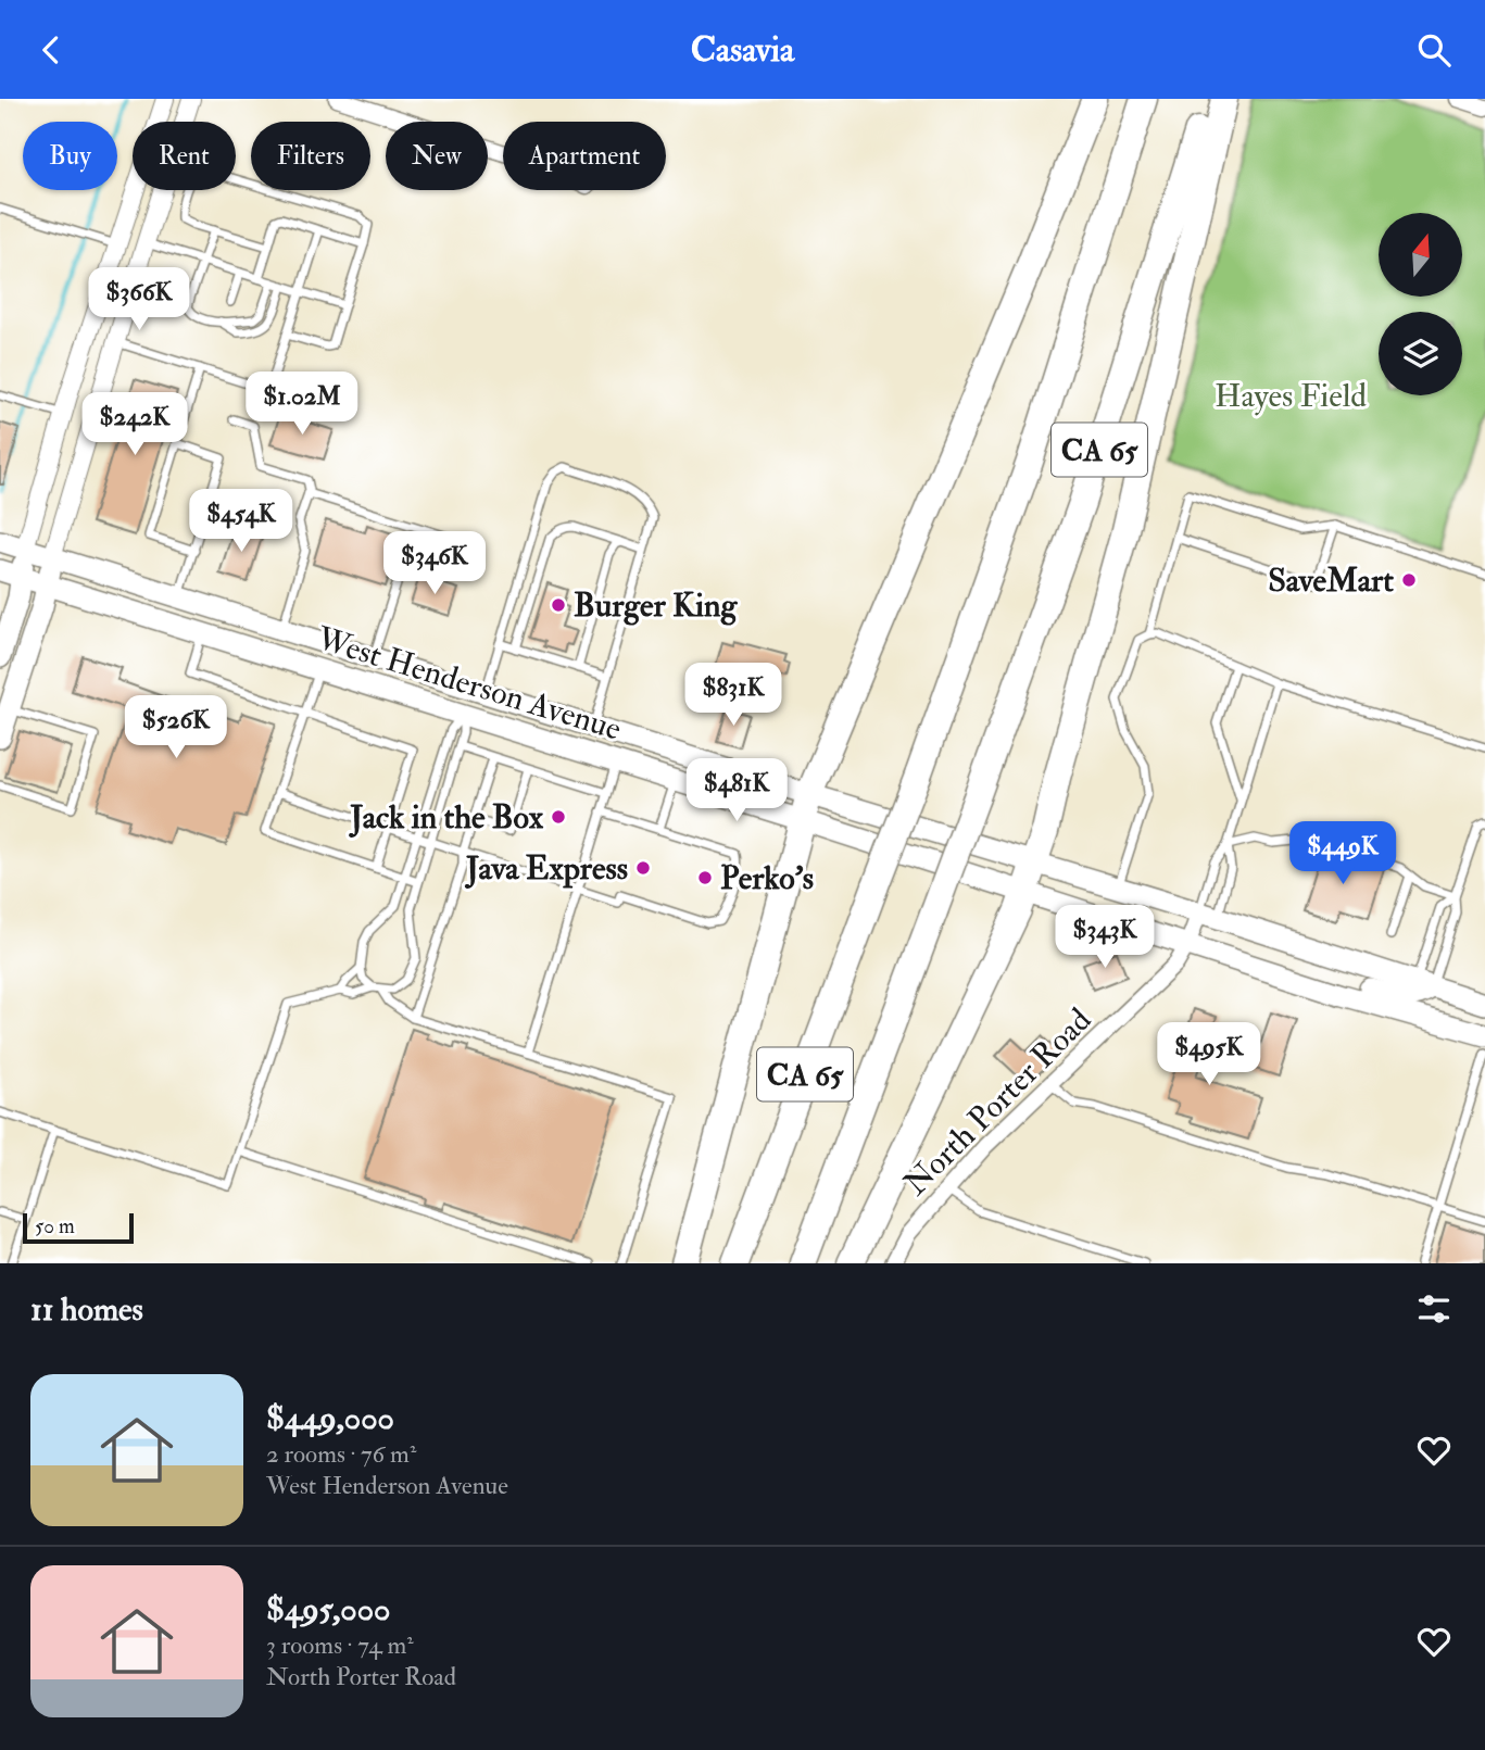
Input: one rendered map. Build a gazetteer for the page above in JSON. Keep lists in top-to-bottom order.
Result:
{
  "streets": {
    "highway": ["CA 65"],
    "main road": ["West Henderson Avenue"],
    "street": ["North Porter Road"]
  },
  "crossings": [
    ["West Henderson Avenue", "North Porter Road"]
  ],
  "parks": ["Hayes Field"],
  "places": [
    "SaveMart",
    "Burger King",
    "Jack in the Box",
    "Java Express",
    "Perko's"
  ],
  "scale_bar": "50 m",
  "north": "top",
  "page": {
    "header": "Casavia",
    "chip": [
      "Buy",
      "Rent",
      "Filters",
      "New",
      "Apartment"
    ],
    "price": [
      "$366K",
      "$1.02M",
      "$242K",
      "$454K",
      "$346K",
      "$831K",
      "$526K",
      "$481K",
      "$449K",
      "$343K",
      "$495K"
    ],
    "scale": "50 m",
    "heading": "11 homes",
    "list": [
      {
        "name": "$449,000",
        "note": "2 rooms · 76 m² · West Henderson Avenue"
      },
      {
        "name": "$495,000",
        "note": "3 rooms · 74 m² · North Porter Road"
      }
    ]
  }
}
